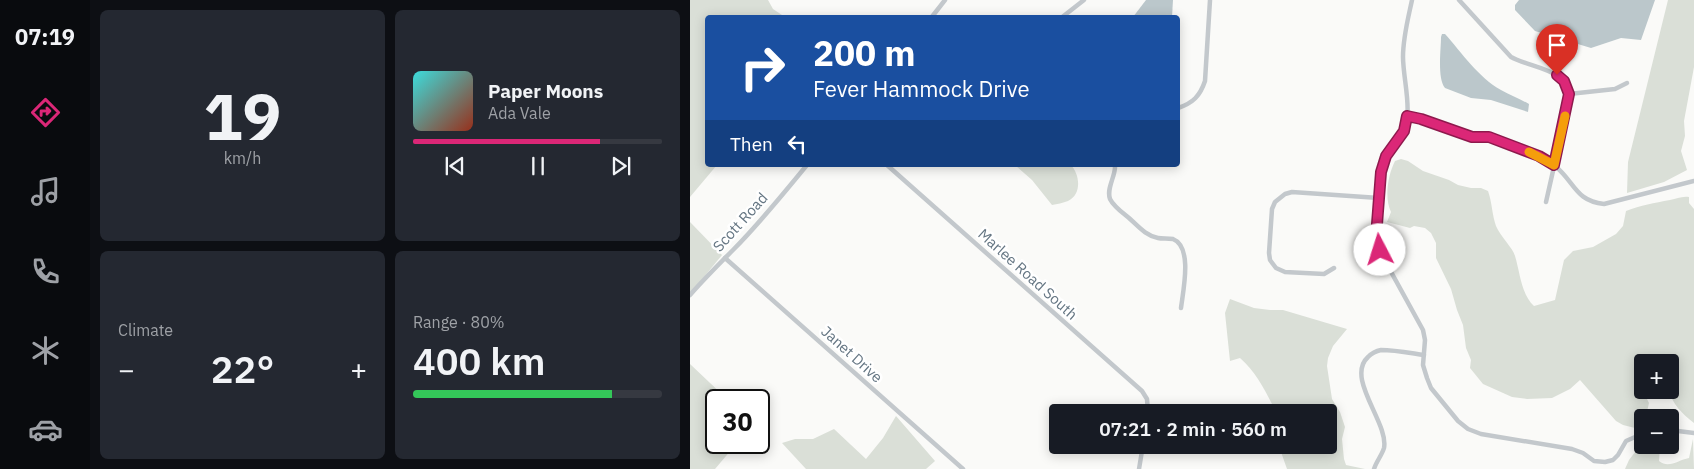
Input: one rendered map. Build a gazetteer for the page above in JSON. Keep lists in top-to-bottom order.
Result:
{
  "streets": {
    "street": ["Scott Road", "Marlee Road South", "Janet Drive"]
  },
  "crossings": [
    ["Scott Road", "Janet Drive"]
  ],
  "page": {
    "tabs": "07:19",
    "tile": [
      ["19", "km/h"],
      "Climate",
      ["Range · 80%", "400 km"]
    ],
    "turn": ["200 m", "Fever Hammock Drive"],
    "song": ["Paper Moons", "Ada Vale"],
    "then": "Then",
    "heat": ["−", "22°", "+"],
    "map_buttons": ["+", "−"],
    "limit": "30",
    "trip": "07:21 · 2 min · 560 m"
  }
}
